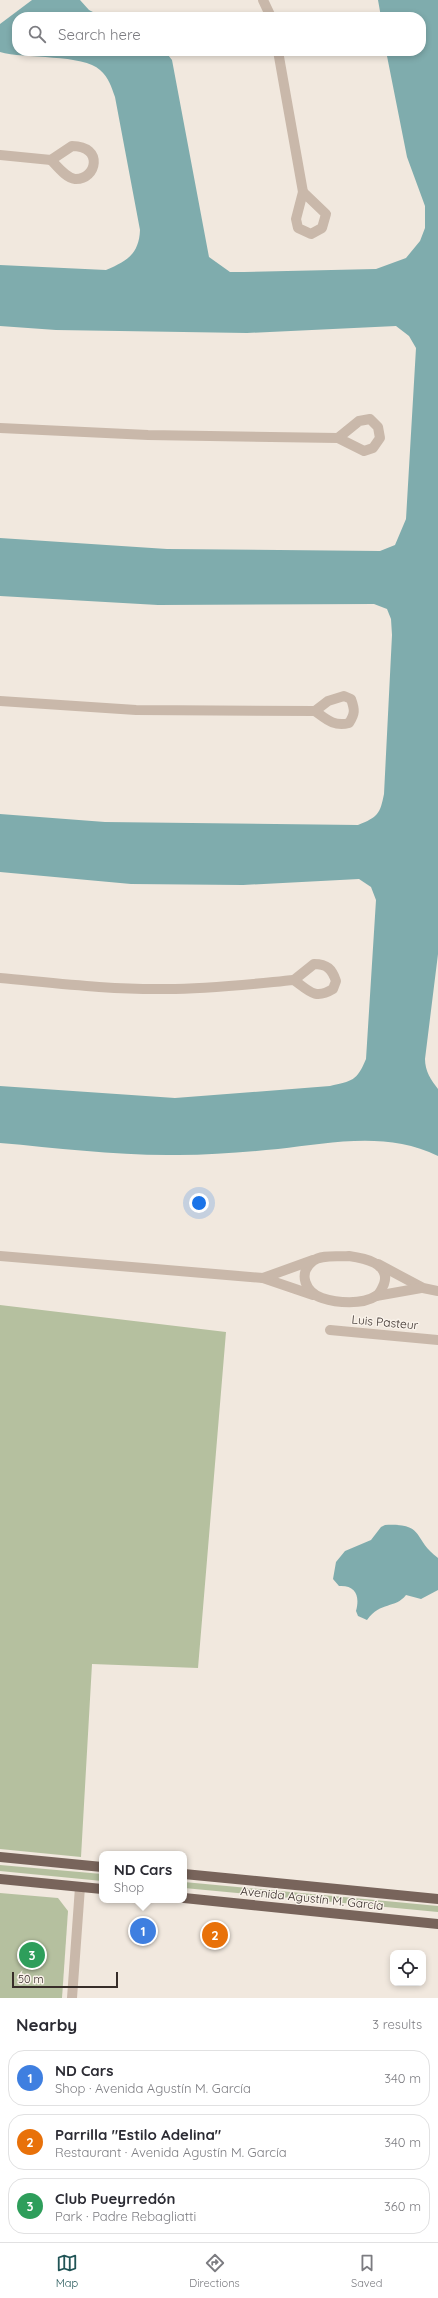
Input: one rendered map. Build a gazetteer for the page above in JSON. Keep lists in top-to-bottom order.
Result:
{
  "streets": {
    "main road": ["Avenida Agustín M. García"],
    "street": ["Luis Pasteur"]
  },
  "scale_bar": "50 m",
  "page": {
    "search": "Search here",
    "popup": ["ND Cars", "Shop"],
    "pins": ["1", "2", "3"],
    "scale": "50 m",
    "heading": ["Nearby", "3 results"],
    "list": [
      {
        "mark": "1",
        "name": "ND Cars",
        "note": "Shop · Avenida Agustín M. García",
        "value": "340 m"
      },
      {
        "mark": "2",
        "name": "Parrilla \"Estilo Adelina\"",
        "note": "Restaurant · Avenida Agustín M. García",
        "value": "340 m"
      },
      {
        "mark": "3",
        "name": "Club Pueyrredón",
        "note": "Park · Padre Rebagliatti",
        "value": "360 m"
      }
    ],
    "nav": ["Map", "Directions", "Saved"]
  }
}
